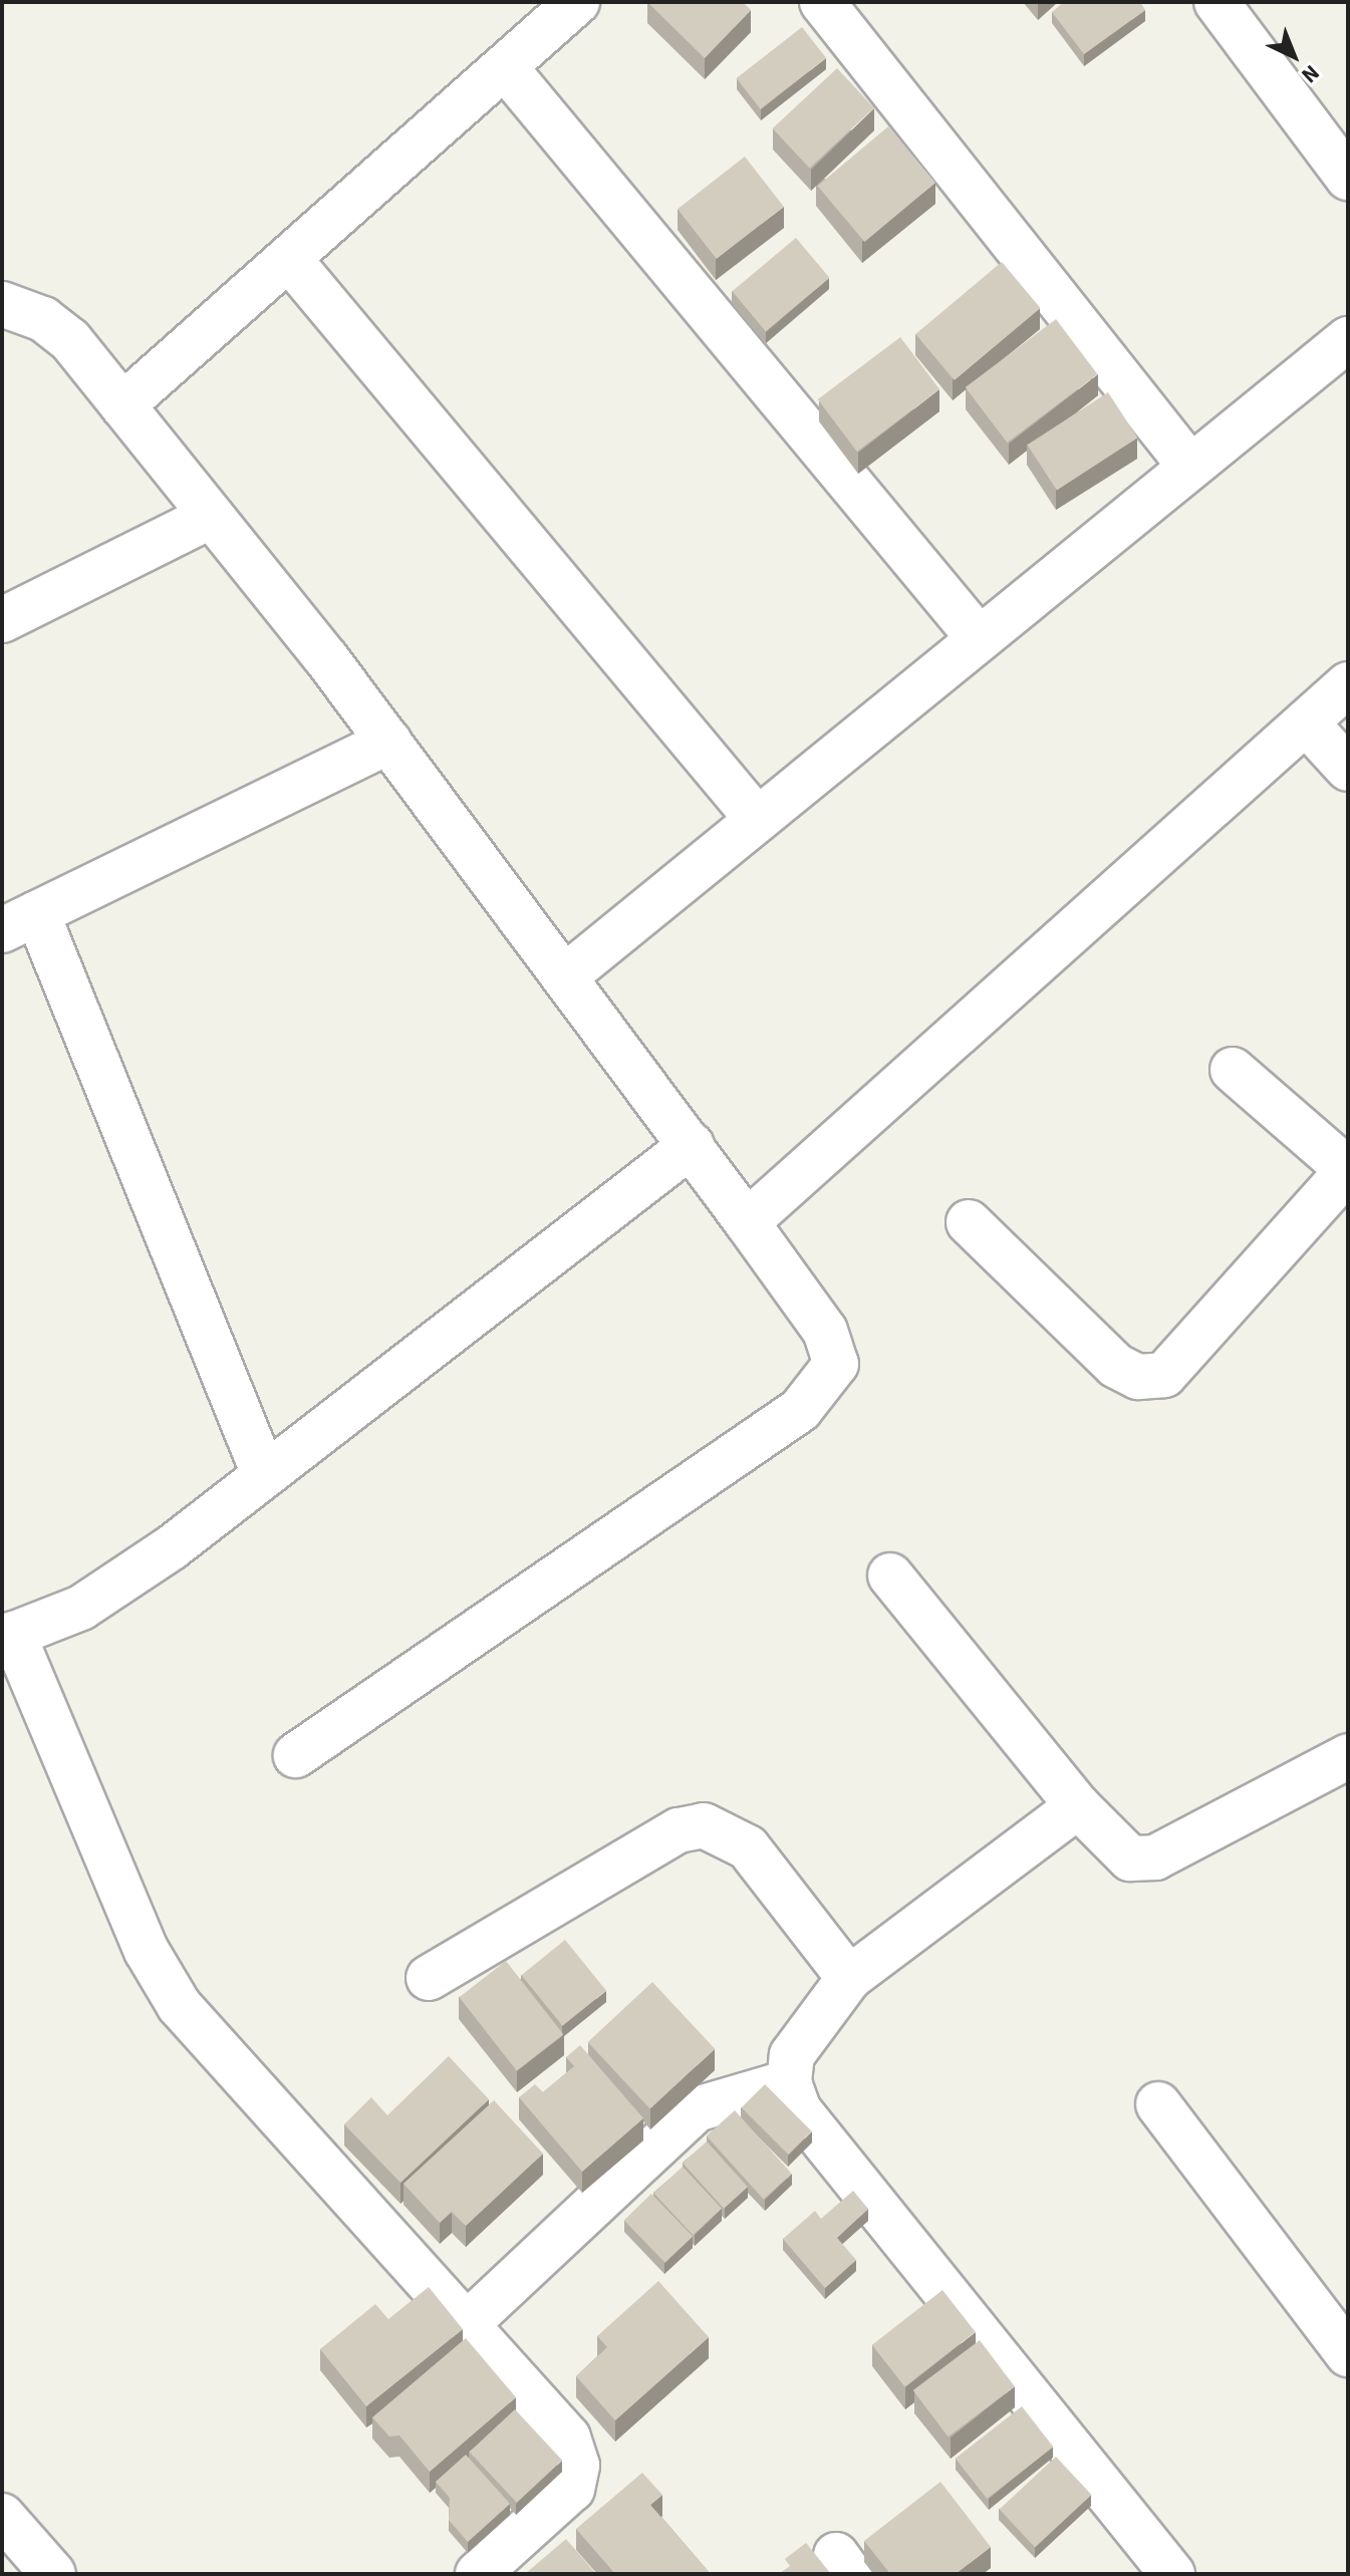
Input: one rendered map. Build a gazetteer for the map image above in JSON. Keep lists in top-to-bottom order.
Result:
{
  "north": "bottom right"
}
